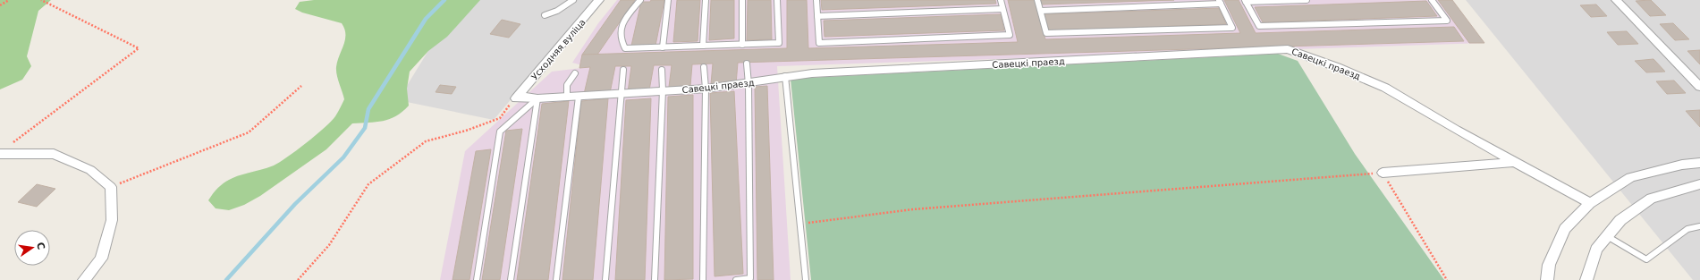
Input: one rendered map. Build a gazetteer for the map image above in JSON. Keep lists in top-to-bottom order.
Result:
{
  "streets": {
    "street": ["Усходняя вуліца", "Савецкі праезд"]
  },
  "crossings": [
    ["Усходняя вуліца", "Савецкі праезд"]
  ],
  "north": "right"
}
